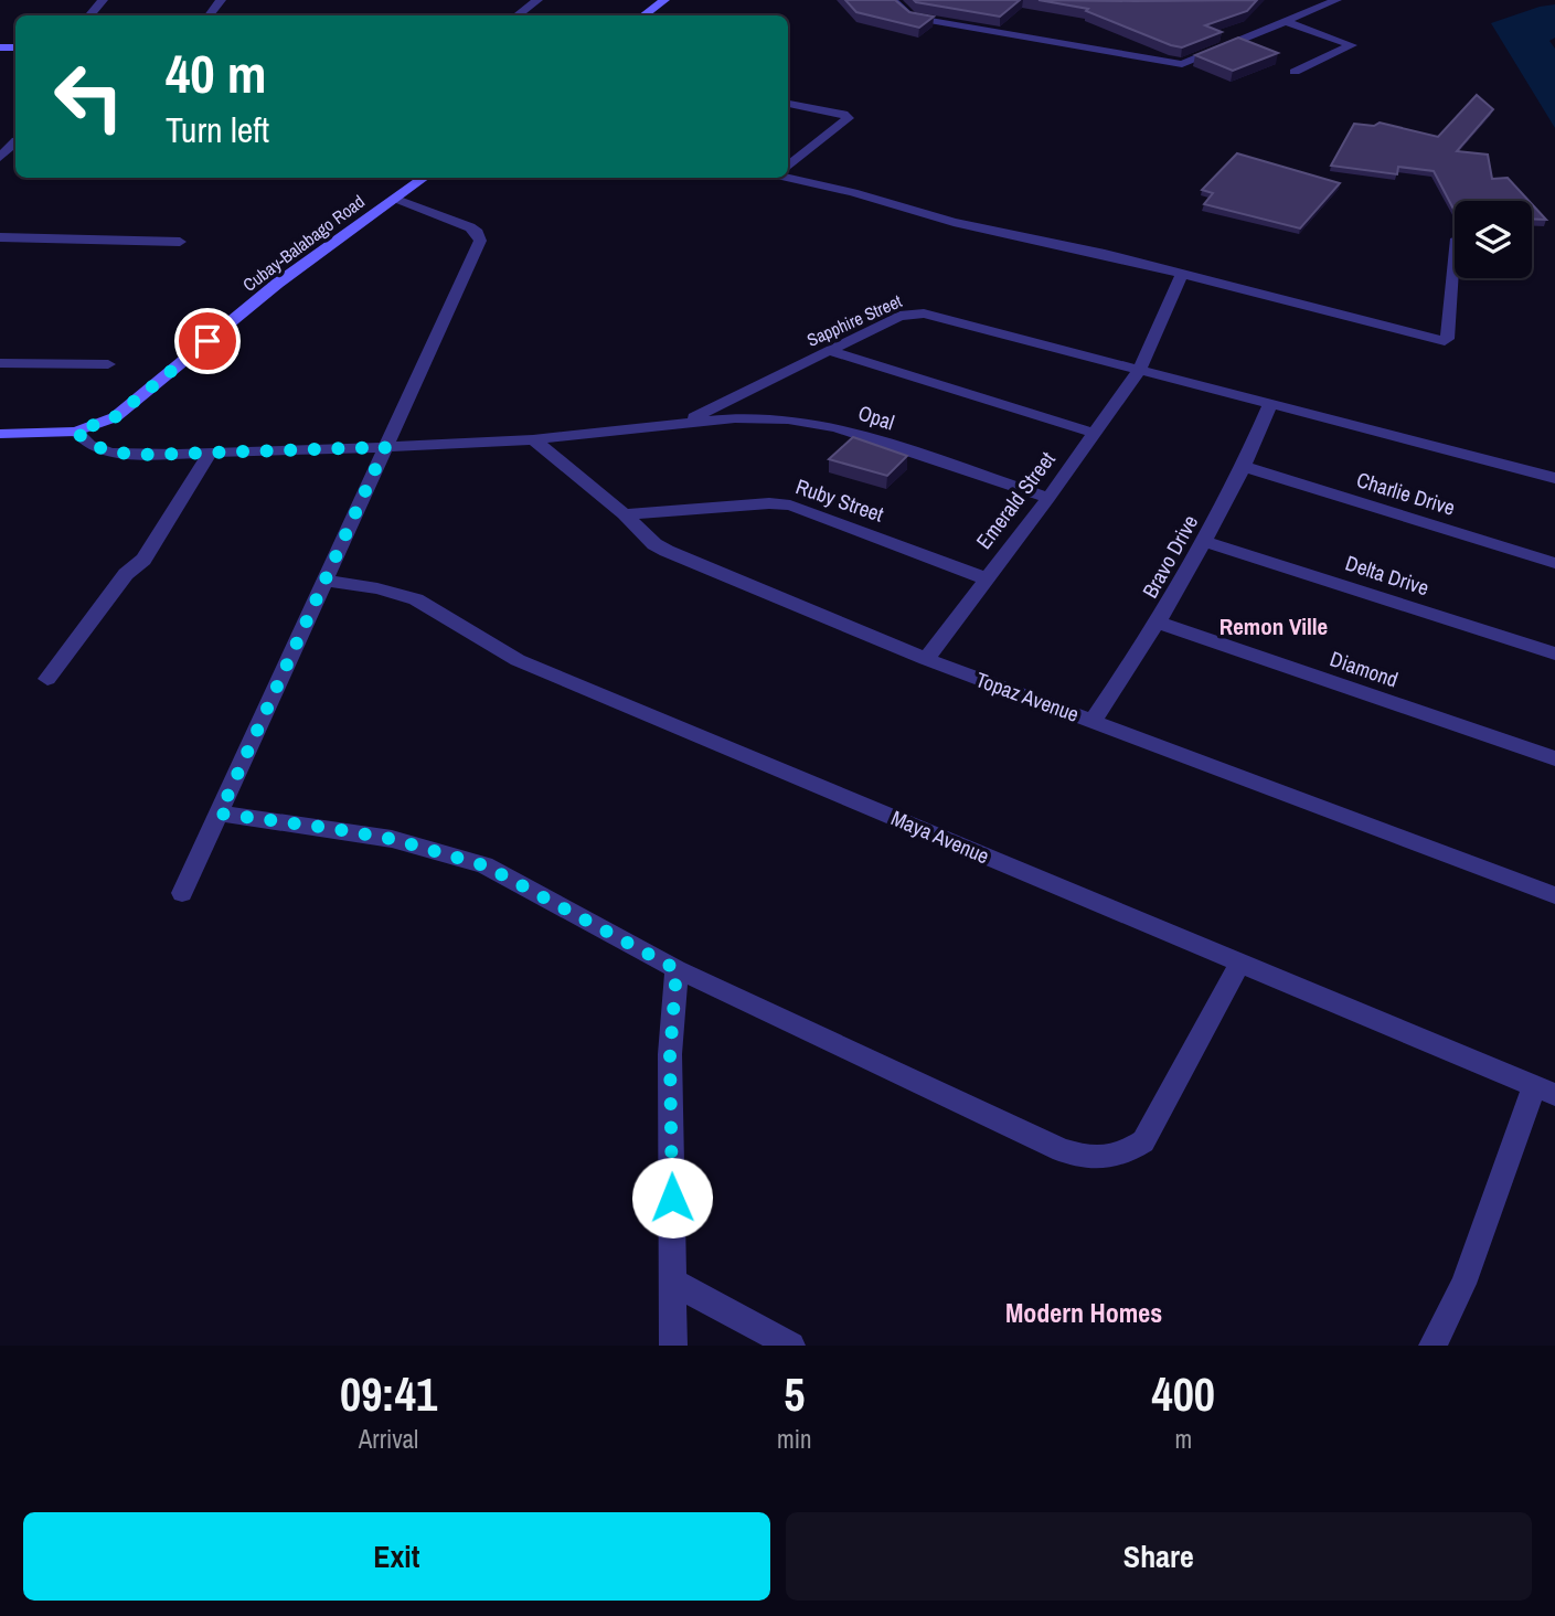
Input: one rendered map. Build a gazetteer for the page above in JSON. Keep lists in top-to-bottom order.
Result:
{
  "streets": {
    "main road": ["Cubay-Balabago Road"],
    "street": [
      "Sapphire Street",
      "Opal",
      "Charlie Drive",
      "Ruby Street",
      "Emerald Street",
      "Bravo Drive",
      "Delta Drive",
      "Diamond",
      "Topaz Avenue",
      "Maya Avenue"
    ]
  },
  "crossings": [
    ["Cubay-Balabago Road", "Opal"],
    ["Sapphire Street", "Opal"],
    ["Sapphire Street", "Emerald Street"],
    ["Sapphire Street", "Bravo Drive"],
    ["Opal", "Emerald Street"],
    ["Opal", "Topaz Avenue"],
    ["Charlie Drive", "Bravo Drive"],
    ["Ruby Street", "Emerald Street"],
    ["Ruby Street", "Topaz Avenue"],
    ["Emerald Street", "Topaz Avenue"],
    ["Bravo Drive", "Delta Drive"],
    ["Bravo Drive", "Diamond"],
    ["Bravo Drive", "Topaz Avenue"]
  ],
  "districts": ["Remon Ville", "Modern Homes"],
  "page": {
    "turn": ["40 m", "Turn left"],
    "eta": [
      "09:41",
      "Arrival",
      "5",
      "min",
      "400",
      "m"
    ],
    "buttons": ["Exit", "Share"]
  }
}
